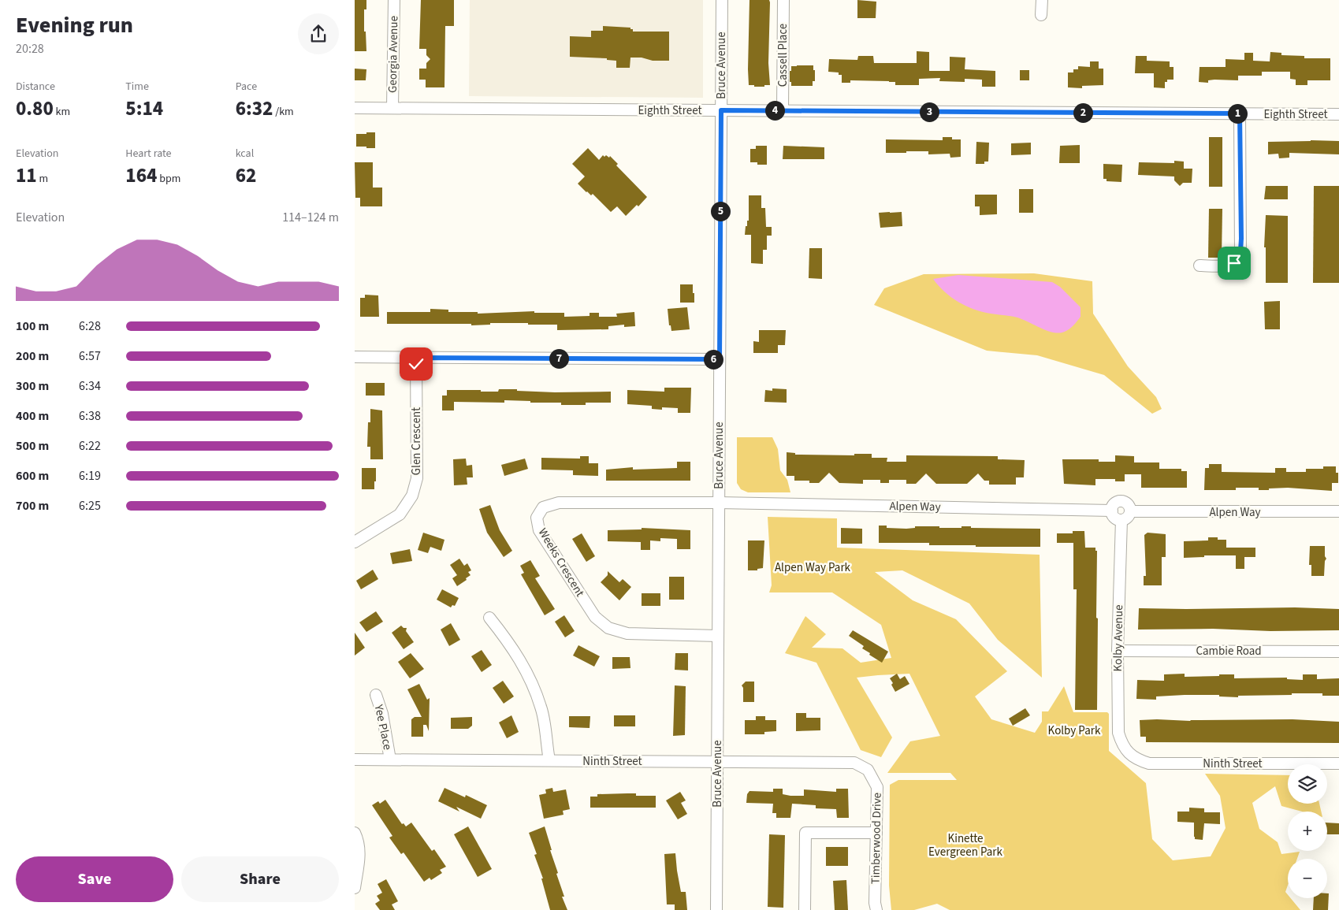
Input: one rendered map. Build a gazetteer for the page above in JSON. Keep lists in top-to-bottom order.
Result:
{
  "streets": {
    "street": [
      "Georgia Avenue",
      "Cassell Place",
      "Bruce Avenue",
      "Eighth Street",
      "Glen Crescent",
      "Alpen Way",
      "Weeks Crescent",
      "Kolby Avenue",
      "Cambie Road",
      "Yee Place",
      "Ninth Street",
      "Timberwood Drive"
    ]
  },
  "crossings": [
    ["Georgia Avenue", "Eighth Street"],
    ["Cassell Place", "Eighth Street"],
    ["Bruce Avenue", "Eighth Street"],
    ["Bruce Avenue", "Alpen Way"],
    ["Bruce Avenue", "Weeks Crescent"],
    ["Bruce Avenue", "Ninth Street"],
    ["Alpen Way", "Weeks Crescent"],
    ["Alpen Way", "Kolby Avenue"],
    ["Kolby Avenue", "Cambie Road"],
    ["Kolby Avenue", "Ninth Street"],
    ["Yee Place", "Ninth Street"],
    ["Ninth Street", "Timberwood Drive"]
  ],
  "parks": ["Alpen Way Park", "Kolby Park", "Kinette Evergreen Park"],
  "page": {
    "heading": ["Evening run", "20:28"],
    "stats": [
      ["Distance", "0.80 km"],
      ["Time", "5:14"],
      ["Pace", "6:32 /km"],
      ["Elevation", "11 m"],
      ["Heart rate", "164 bpm"],
      ["kcal", "62"]
    ],
    "pins": [
      "4",
      "3",
      "2",
      "1",
      "5",
      "7",
      "6"
    ],
    "chart": ["Elevation", "114–124 m"],
    "list": [
      {
        "name": "100 m",
        "note": "6:28"
      },
      {
        "name": "200 m",
        "note": "6:57"
      },
      {
        "name": "300 m",
        "note": "6:34"
      },
      {
        "name": "400 m",
        "note": "6:38"
      },
      {
        "name": "500 m",
        "note": "6:22"
      },
      {
        "name": "600 m",
        "note": "6:19"
      },
      {
        "name": "700 m",
        "note": "6:25"
      }
    ],
    "map_buttons": ["+", "−"],
    "buttons": ["Save", "Share"]
  }
}
